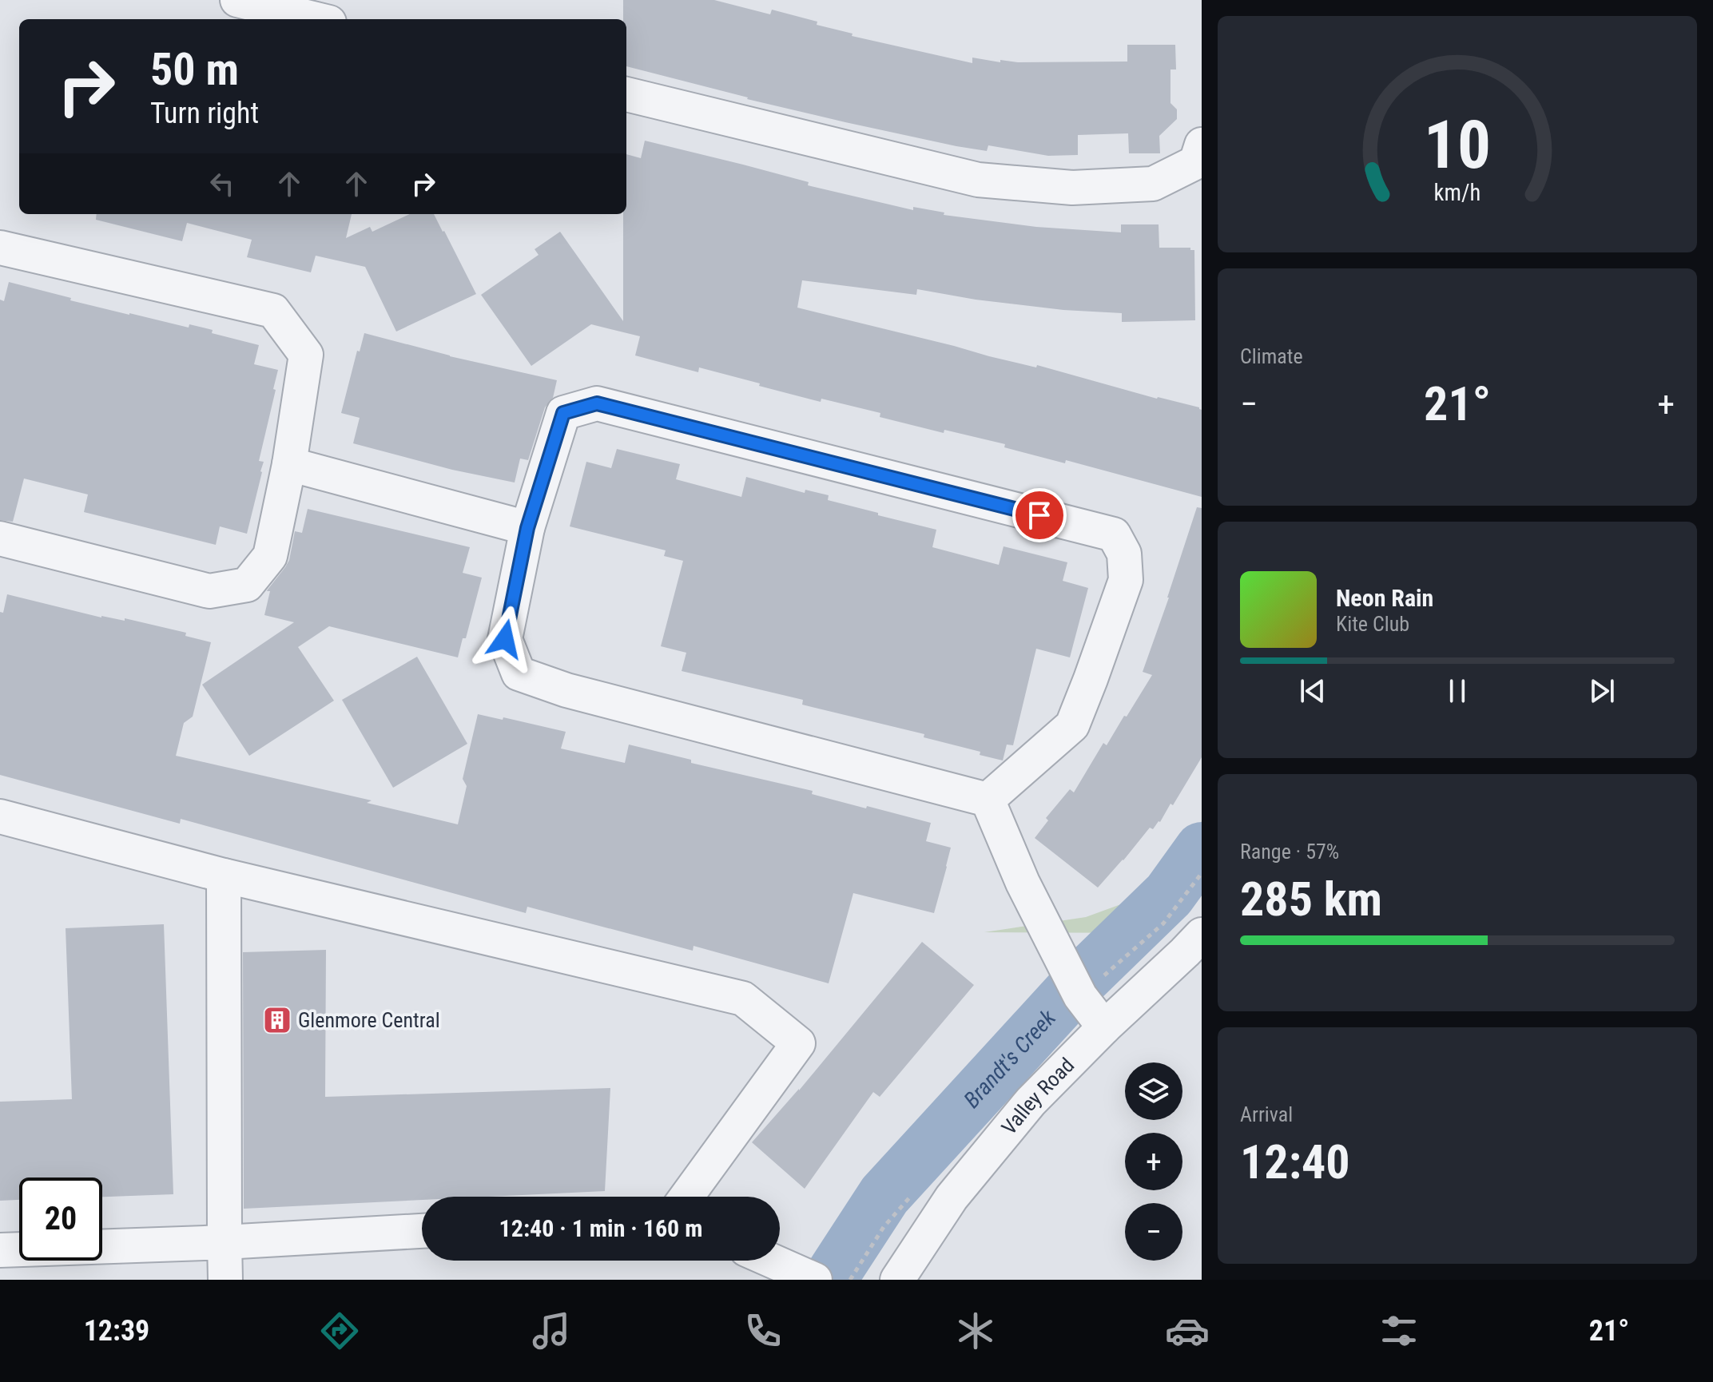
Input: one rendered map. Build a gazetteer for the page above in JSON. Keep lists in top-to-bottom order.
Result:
{
  "streets": {
    "street": ["Valley Road"]
  },
  "water": ["Brandt's Creek"],
  "places": {
    "building": ["Glenmore Central"]
  },
  "page": {
    "turn": ["50 m", "Turn right"],
    "tile": [
      "Climate",
      ["Range · 57%", "285 km"],
      ["Arrival", "12:40"]
    ],
    "heat": ["−", "21°", "+"],
    "song": ["Neon Rain", "Kite Club"],
    "map_buttons": ["+", "−"],
    "limit": "20",
    "trip": "12:40 · 1 min · 160 m",
    "tabs": ["12:39", "21°"],
    "gauge": ["10", "km/h"]
  }
}
